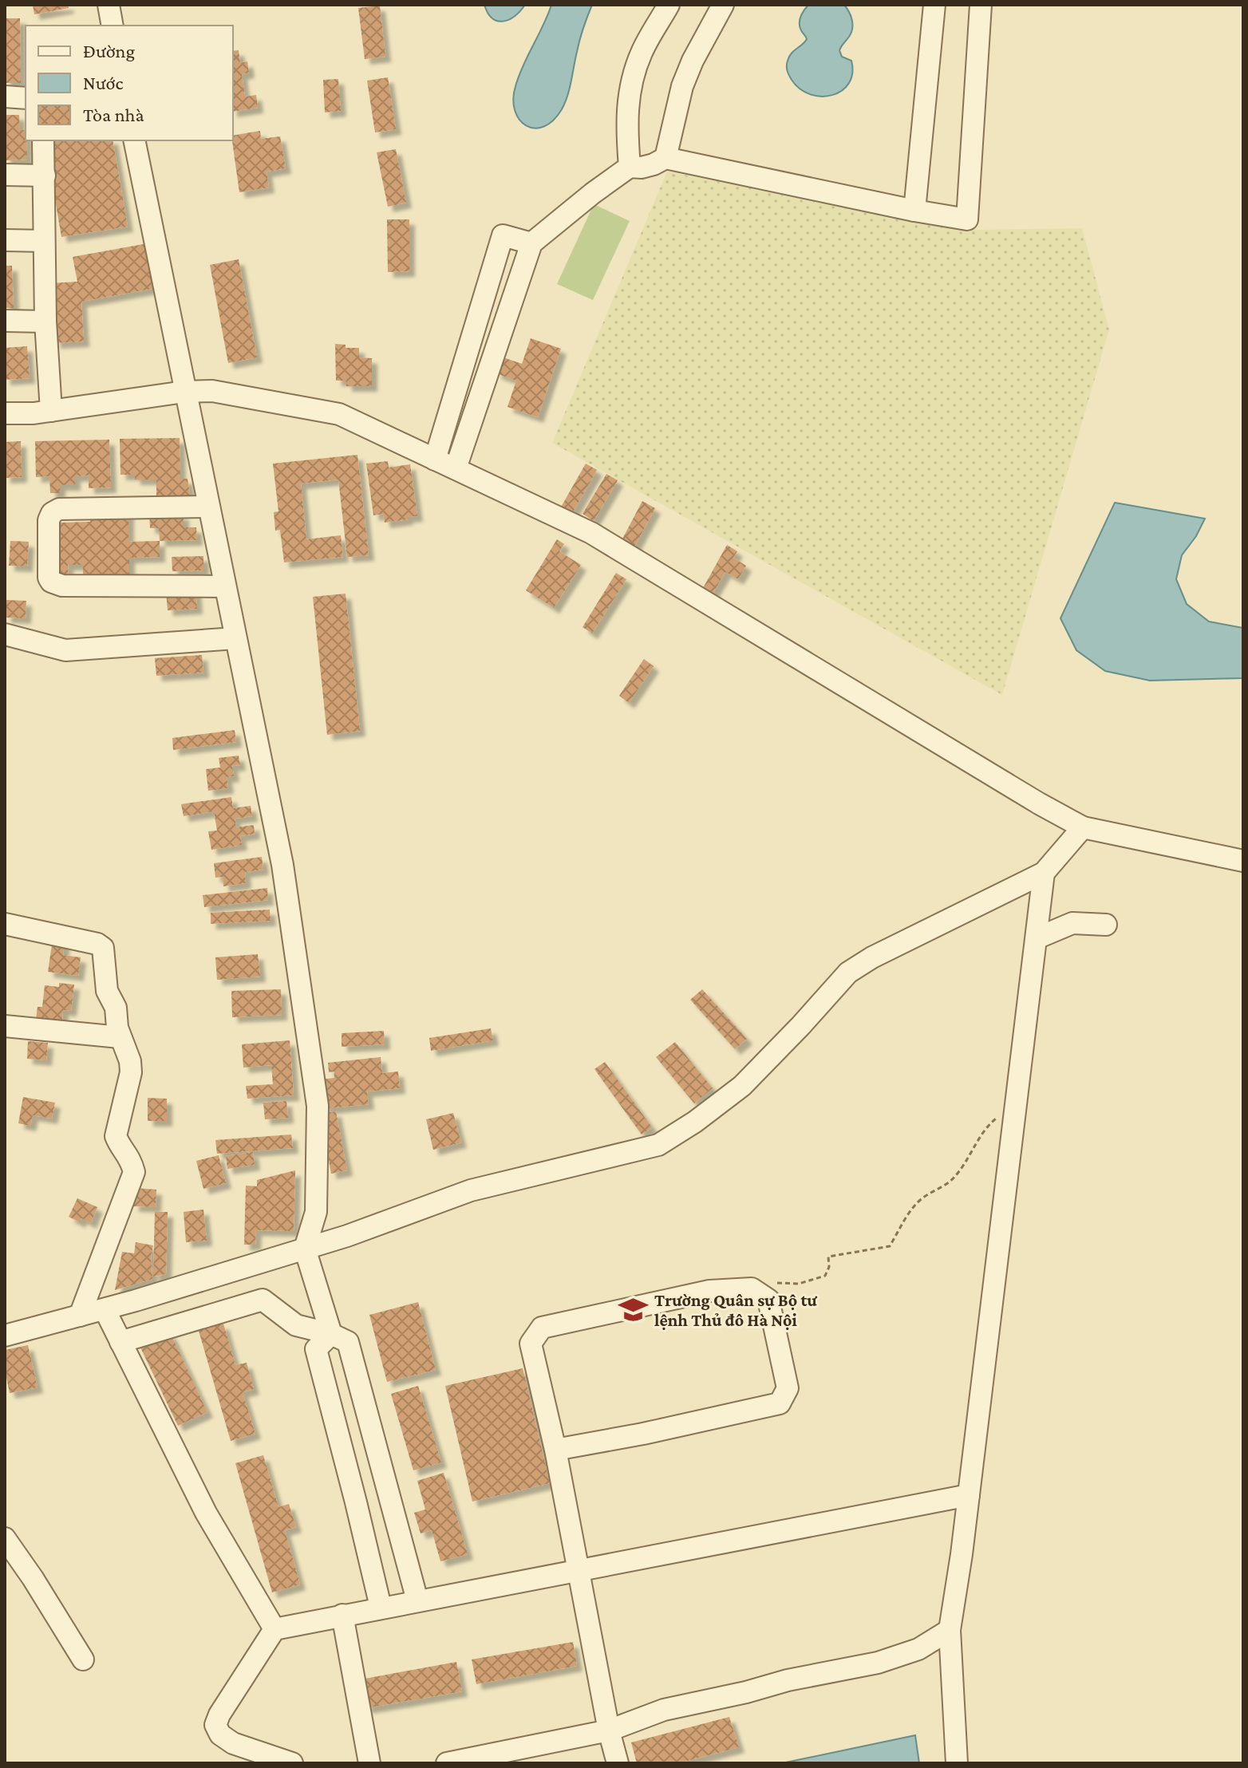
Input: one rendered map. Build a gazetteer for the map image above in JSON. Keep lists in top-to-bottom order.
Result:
{
  "places": {
    "school or university": ["Trường Quân sự Bộ tư lệnh Thủ đô Hà Nội"]
  },
  "legend": ["Đường", "Nước", "Tòa nhà"]
}
